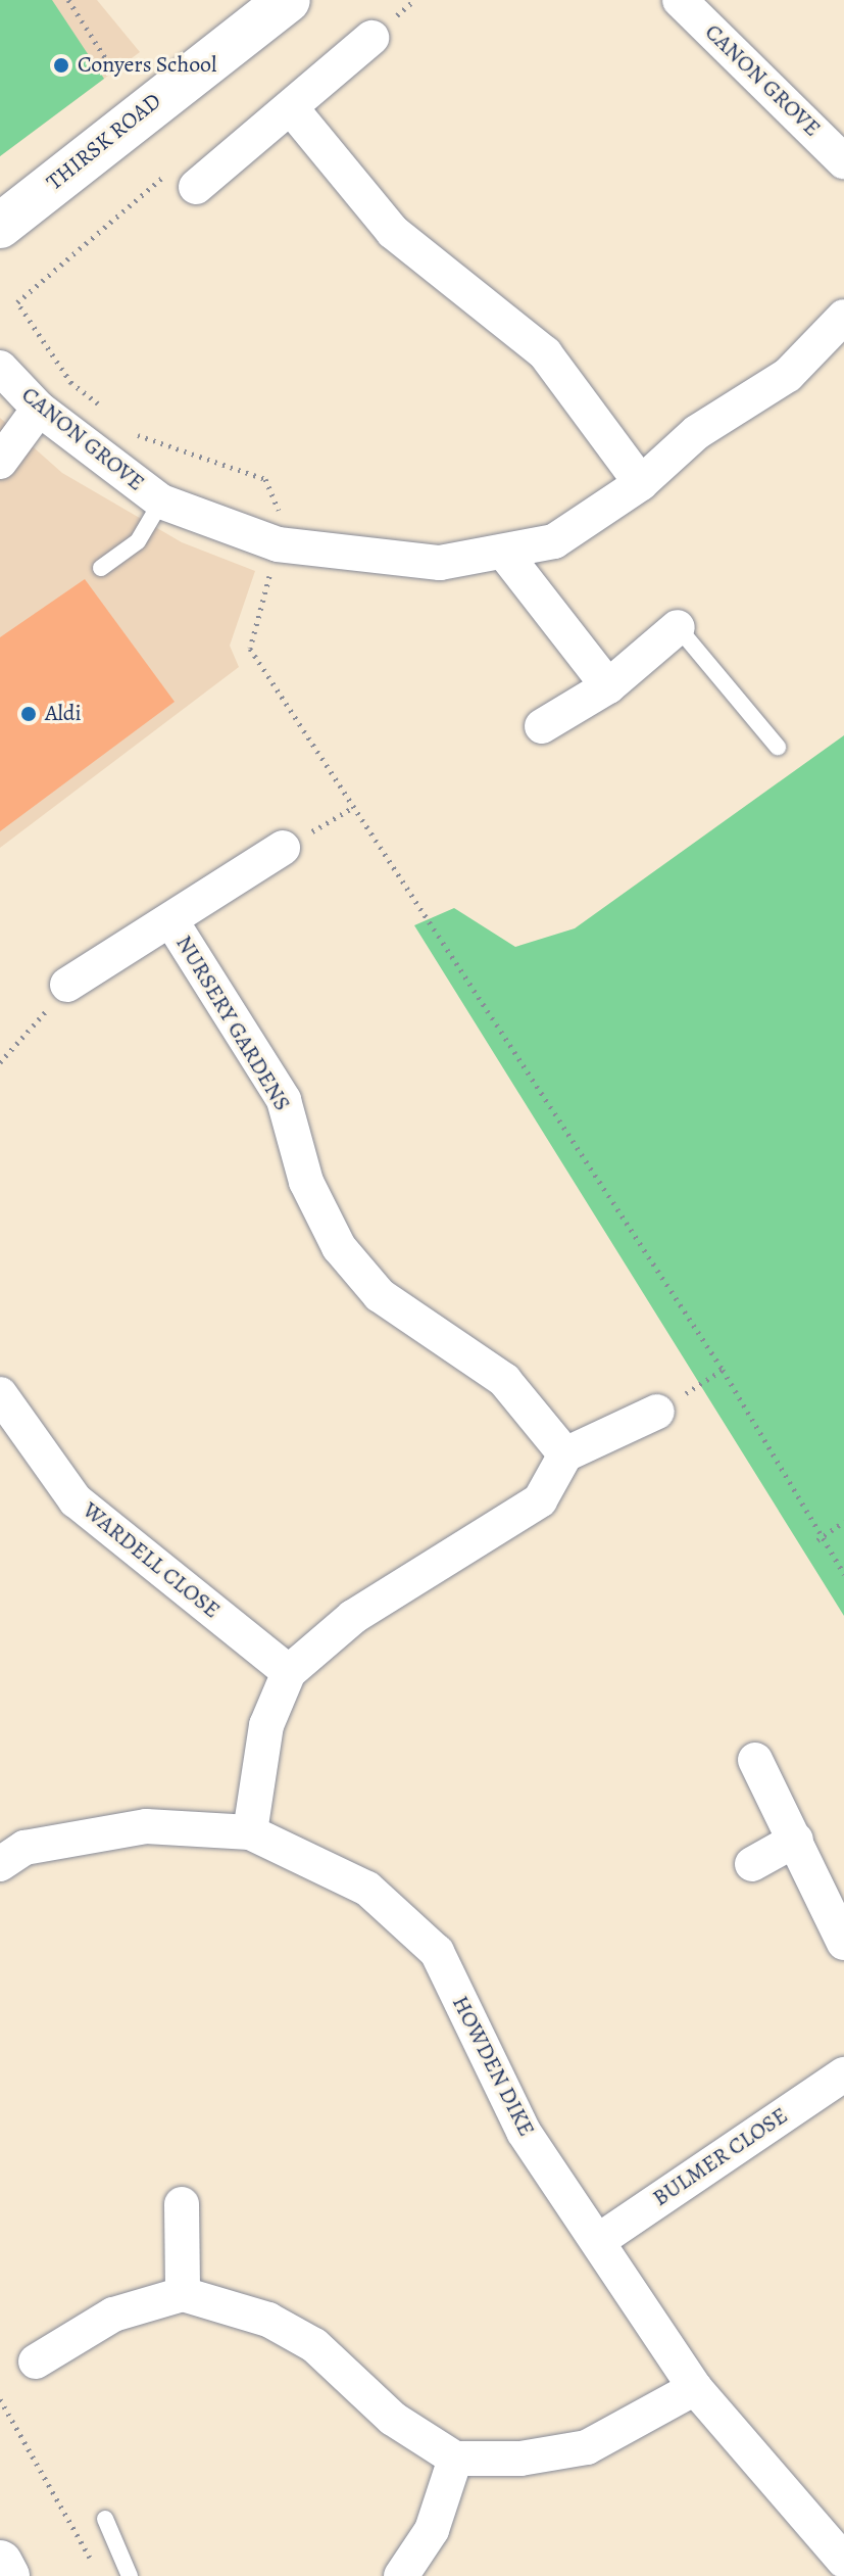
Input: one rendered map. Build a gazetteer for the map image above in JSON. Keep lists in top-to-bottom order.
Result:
{
  "streets": {
    "main road": ["THIRSK ROAD"],
    "street": [
      "CANON GROVE",
      "NURSERY GARDENS",
      "WARDELL CLOSE",
      "HOWDEN DIKE",
      "BULMER CLOSE"
    ]
  },
  "crossings": [
    ["HOWDEN DIKE", "BULMER CLOSE"]
  ],
  "places": ["Conyers School", "Aldi"]
}
